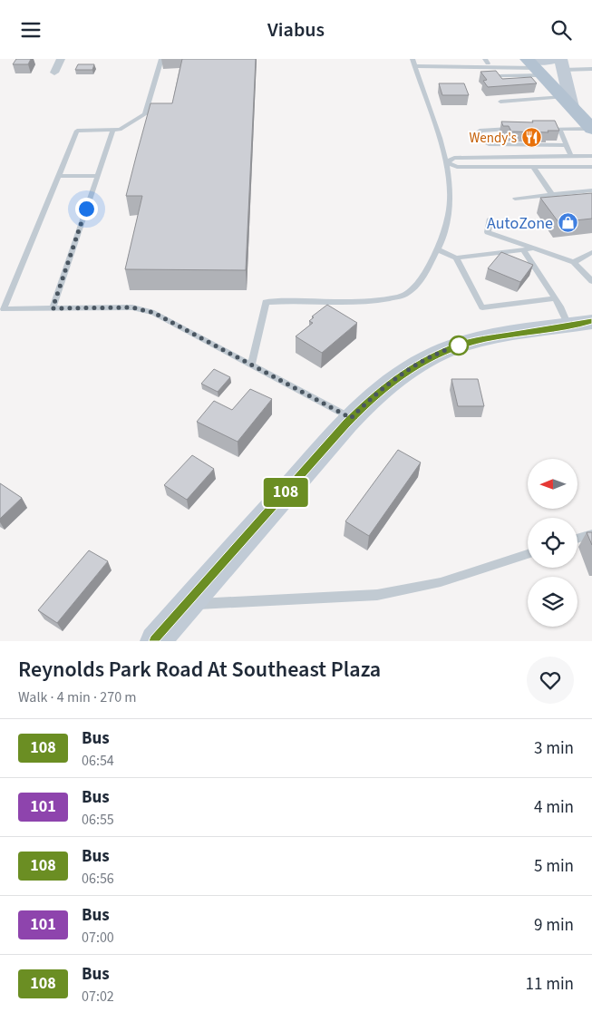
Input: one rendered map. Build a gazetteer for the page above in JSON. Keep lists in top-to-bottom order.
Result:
{
  "places": {
    "restaurant": ["Wendy's"],
    "shop": ["AutoZone"]
  },
  "lines": ["bus line 108"],
  "north": "left",
  "page": {
    "header": "Viabus",
    "on_map": "108",
    "heading": ["Reynolds Park Road At Southeast Plaza", "Walk · 4 min · 270 m"],
    "list": [
      {
        "mark": "108",
        "name": "Bus",
        "note": "06:54",
        "value": "3 min"
      },
      {
        "mark": "101",
        "name": "Bus",
        "note": "06:55",
        "value": "4 min"
      },
      {
        "mark": "108",
        "name": "Bus",
        "note": "06:56",
        "value": "5 min"
      },
      {
        "mark": "101",
        "name": "Bus",
        "note": "07:00",
        "value": "9 min"
      },
      {
        "mark": "108",
        "name": "Bus",
        "note": "07:02",
        "value": "11 min"
      }
    ]
  }
}
